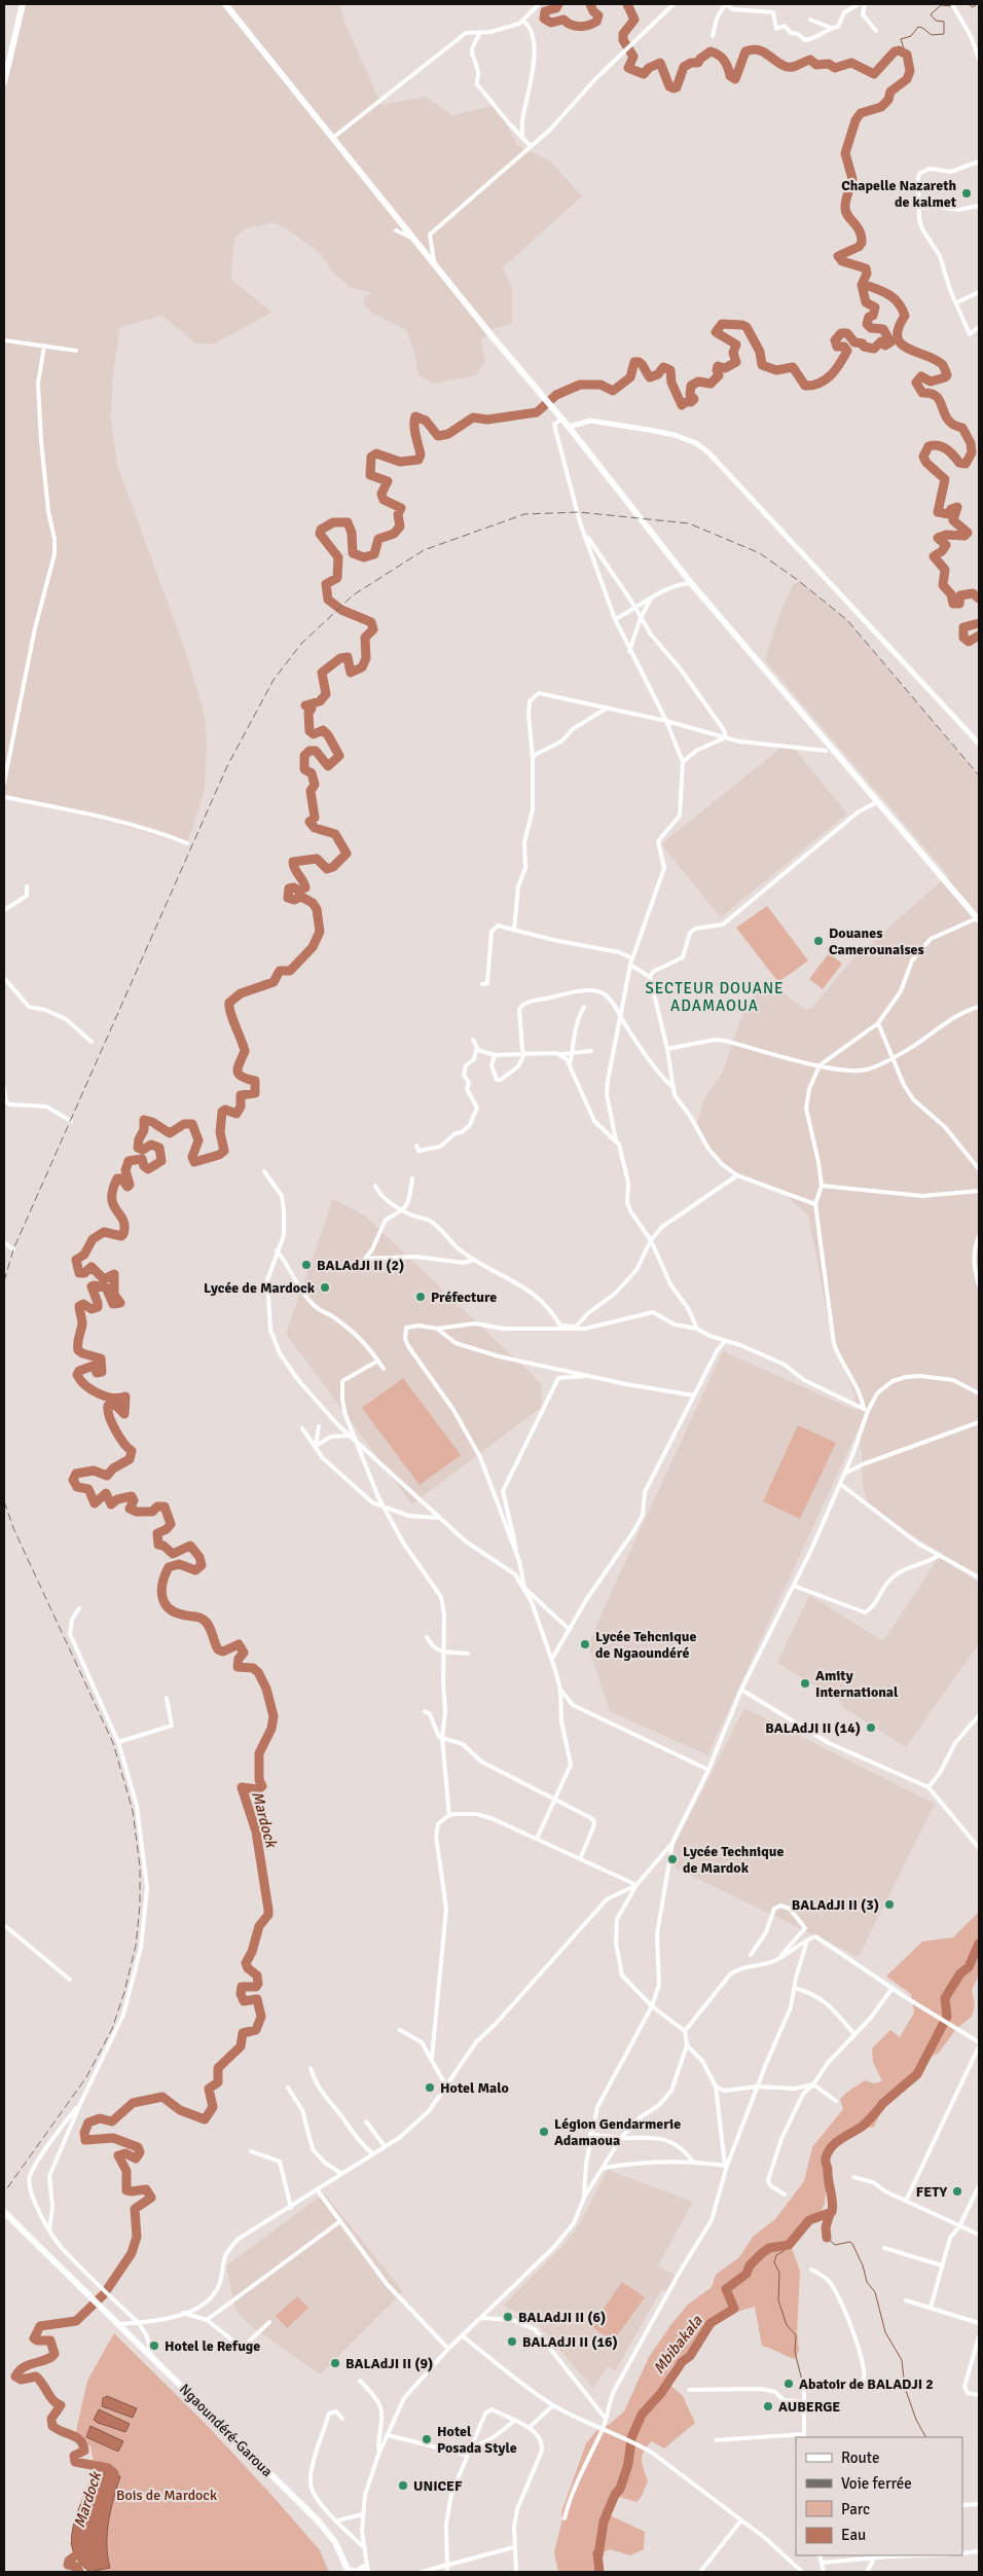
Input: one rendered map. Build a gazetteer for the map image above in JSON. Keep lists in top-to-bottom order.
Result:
{
  "streets": {
    "main road": ["Ngaoundéré-Garoua"]
  },
  "districts": ["SECTEUR DOUANE ADAMAOUA"],
  "water": ["Mardock", "Mbibakala"],
  "parks": ["Bois de Mardock"],
  "places": [
    "Chapelle Nazareth de kalmet",
    "Douanes Camerounaises",
    "BALAdJI II (2)",
    "Lycée de Mardock",
    "Préfecture",
    "Lycée Tehcnique de Ngaoundéré",
    "Amity International",
    "BALAdJI II (14)",
    "Lycée Technique de Mardok",
    "BALAdJI II (3)",
    "Hotel Malo",
    "Légion Gendarmerie Adamaoua",
    "FETY",
    "BALAdJI II (6)",
    "BALAdJI II (16)",
    "Hotel le Refuge",
    "BALAdJI II (9)",
    "Abatoir de BALADJI 2",
    "AUBERGE",
    "Hotel Posada Style",
    "UNICEF"
  ],
  "legend": [
    "Route",
    "Voie ferrée",
    "Parc",
    "Eau"
  ]
}
